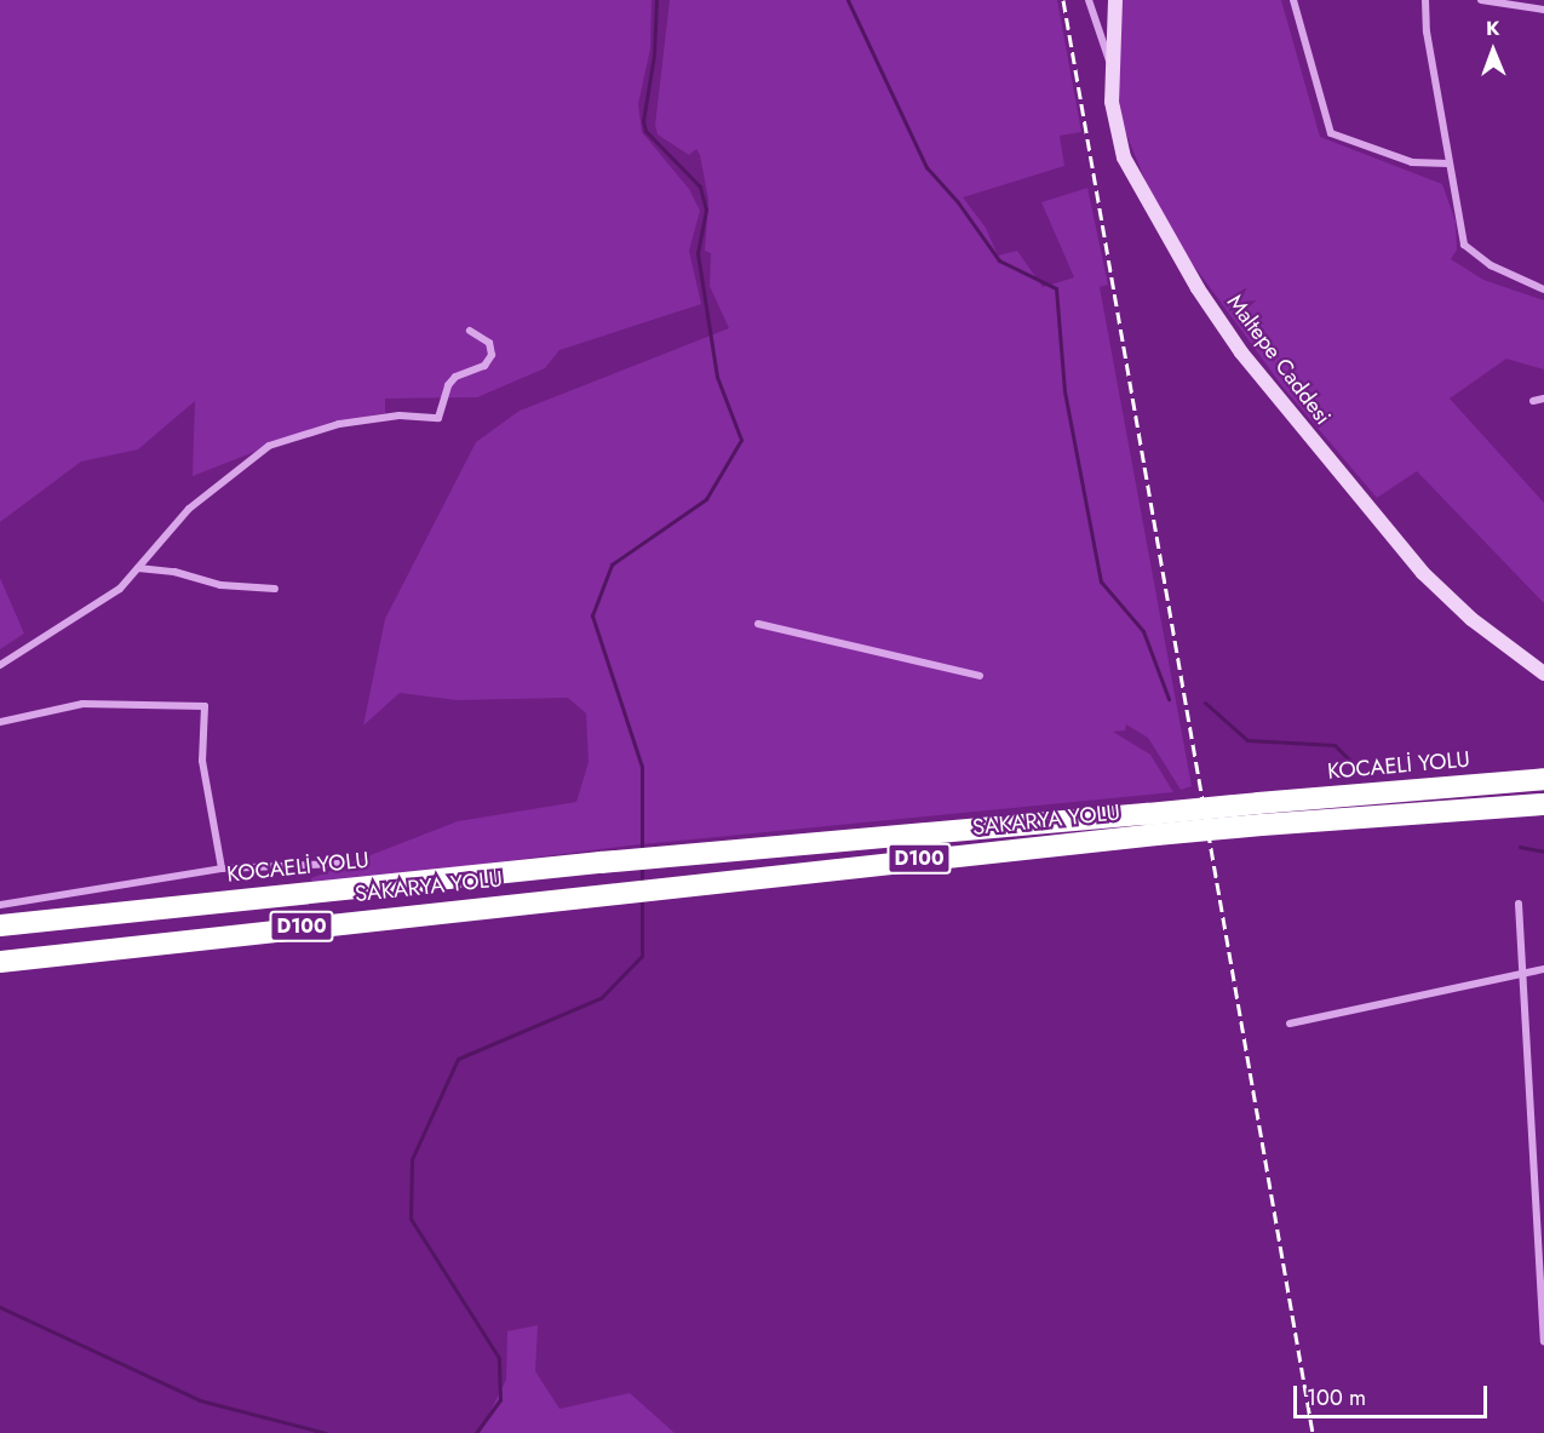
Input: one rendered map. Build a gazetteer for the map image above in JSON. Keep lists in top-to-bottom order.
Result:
{
  "streets": {
    "highway": ["KOCAELİ YOLU", "SAKARYA YOLU", "D100"],
    "street": ["Maltepe Caddesi"]
  },
  "scale_bar": "100 m",
  "north": "top"
}
